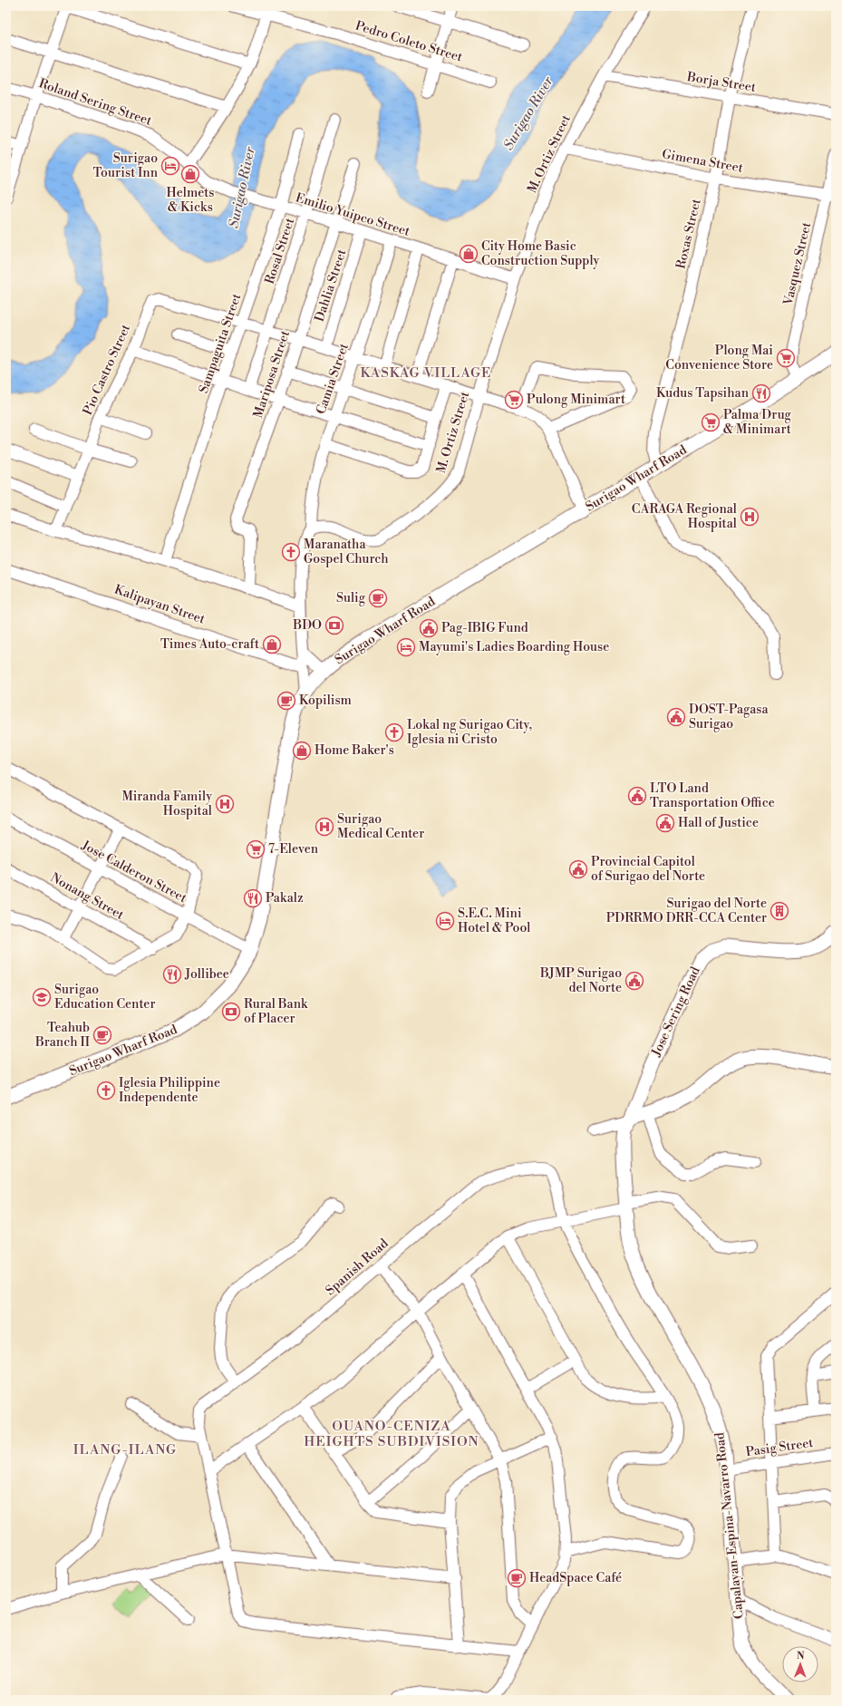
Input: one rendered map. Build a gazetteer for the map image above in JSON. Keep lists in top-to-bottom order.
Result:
{
  "streets": {
    "main road": ["Surigao Wharf Road", "Jose Sering Road", "Capalayan-Espina-Navarro Road"],
    "street": [
      "Pedro Coleto Street",
      "Borja Street",
      "Roland Sering Street",
      "M. Ortiz Street",
      "Gimena Street",
      "Emilio Yuipco Street",
      "Roxas Street",
      "Rosal Street",
      "Vasquez Street",
      "Dahlia Street",
      "Sampaguita Street",
      "Pio Castro Street",
      "Mariposa Street",
      "Camia Street",
      "Kalipayan Street",
      "Jose Calderon Street",
      "Nonang Street",
      "Spanish Road",
      "Pasig Street"
    ]
  },
  "crossings": [
    ["Borja Street", "M. Ortiz Street"],
    ["Borja Street", "Roxas Street"],
    ["Roland Sering Street", "Emilio Yuipco Street"],
    ["M. Ortiz Street", "Gimena Street"],
    ["M. Ortiz Street", "Emilio Yuipco Street"],
    ["M. Ortiz Street", "Pio Castro Street"],
    ["M. Ortiz Street", "Camia Street"],
    ["Gimena Street", "Roxas Street"],
    ["Gimena Street", "Vasquez Street"],
    ["Emilio Yuipco Street", "Rosal Street"],
    ["Emilio Yuipco Street", "Dahlia Street"],
    ["Emilio Yuipco Street", "Sampaguita Street"],
    ["Emilio Yuipco Street", "Mariposa Street"],
    ["Emilio Yuipco Street", "Camia Street"],
    ["Roxas Street", "Surigao Wharf Road"],
    ["Rosal Street", "Pio Castro Street"],
    ["Vasquez Street", "Surigao Wharf Road"],
    ["Dahlia Street", "Pio Castro Street"],
    ["Sampaguita Street", "Pio Castro Street"],
    ["Pio Castro Street", "Mariposa Street"],
    ["Pio Castro Street", "Camia Street"],
    ["Pio Castro Street", "Surigao Wharf Road"],
    ["Surigao Wharf Road", "Jose Calderon Street"],
    ["Jose Sering Road", "Capalayan-Espina-Navarro Road"],
    ["Pasig Street", "Capalayan-Espina-Navarro Road"]
  ],
  "districts": ["KASKAG VILLAGE", "OUANO-CENIZA HEIGHTS SUBDIVISION", "ILANG-ILANG"],
  "water": ["Surigao River"],
  "places": {
    "hotel": ["Surigao Tourist Inn", "Mayumi's Ladies Boarding House", "S.E.C. Mini Hotel & Pool"],
    "shop": [
      "Helmets & Kicks",
      "City Home Basic Construction Supply",
      "Times Auto-craft",
      "Home Baker's"
    ],
    "supermarket": [
      "Plong Mai Convenience Store",
      "Pulong Minimart",
      "Palma Drug & Minimart",
      "7-Eleven"
    ],
    "restaurant": ["Kudus Tapsihan", "Pakalz", "Jollibee"],
    "hospital": ["CARAGA Regional Hospital", "Miranda Family Hospital", "Surigao Medical Center"],
    "church": ["Maranatha Gospel Church", "Lokal ng Surigao City, Iglesia ni Cristo", "Iglesia Philippine Independente"],
    "cafe": [
      "Sulig",
      "Kopilism",
      "Teahub Branch II",
      "HeadSpace Café"
    ],
    "bank": ["BDO", "Rural Bank of Placer"],
    "public building": [
      "Pag-IBIG Fund",
      "DOST-Pagasa Surigao",
      "LTO Land Transportation Office",
      "Hall of Justice",
      "Provincial Capitol of Surigao del Norte",
      "BJMP Surigao del Norte"
    ],
    "building": ["Surigao del Norte PDRRMO DRR-CCA Center"],
    "school or university": ["Surigao Education Center"]
  },
  "north": "top"
}
